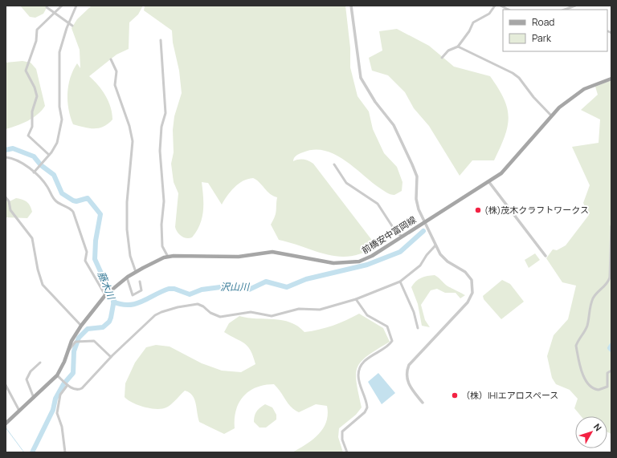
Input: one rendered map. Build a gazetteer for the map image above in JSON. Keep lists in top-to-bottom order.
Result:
{
  "streets": {
    "main road": ["前橋安中富岡線"]
  },
  "water": ["藤木川", "沢山川"],
  "places": ["(株)茂木クラフトワークス", "（株）IHIエアロスペース"],
  "legend": ["Road", "Park"],
  "north": "top right"
}
